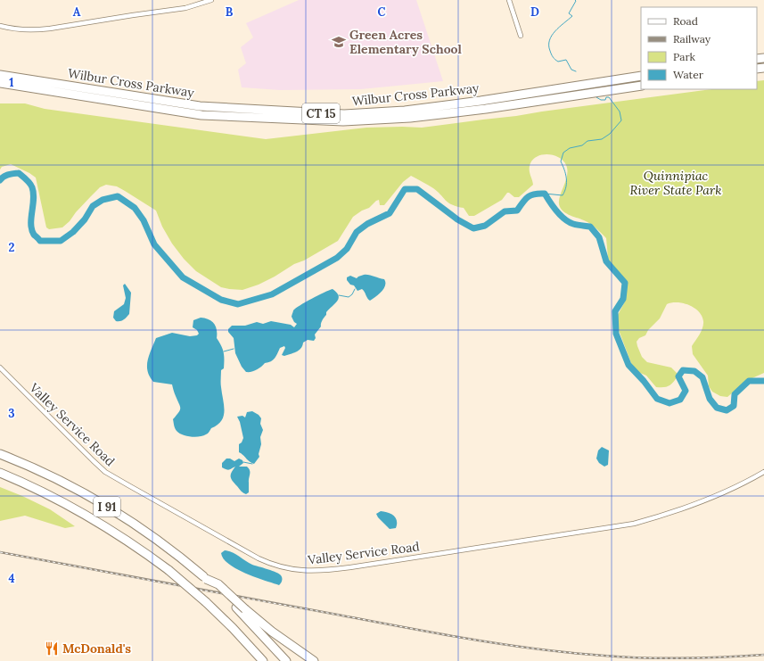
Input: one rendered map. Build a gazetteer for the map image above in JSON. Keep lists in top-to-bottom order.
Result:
{
  "streets": {
    "highway": ["Wilbur Cross Parkway", "CT 15", "I 91"],
    "street": ["Valley Service Road"]
  },
  "parks": ["Quinnipiac River State Park"],
  "places": {
    "school or university": ["Green Acres Elementary School"],
    "restaurant": ["McDonald's"]
  },
  "legend": [
    "Road",
    "Railway",
    "Park",
    "Water"
  ],
  "grid": {
    "columns": [
      "A",
      "B",
      "C",
      "D"
    ],
    "rows": [
      "1",
      "2",
      "3",
      "4"
    ]
  }
}
